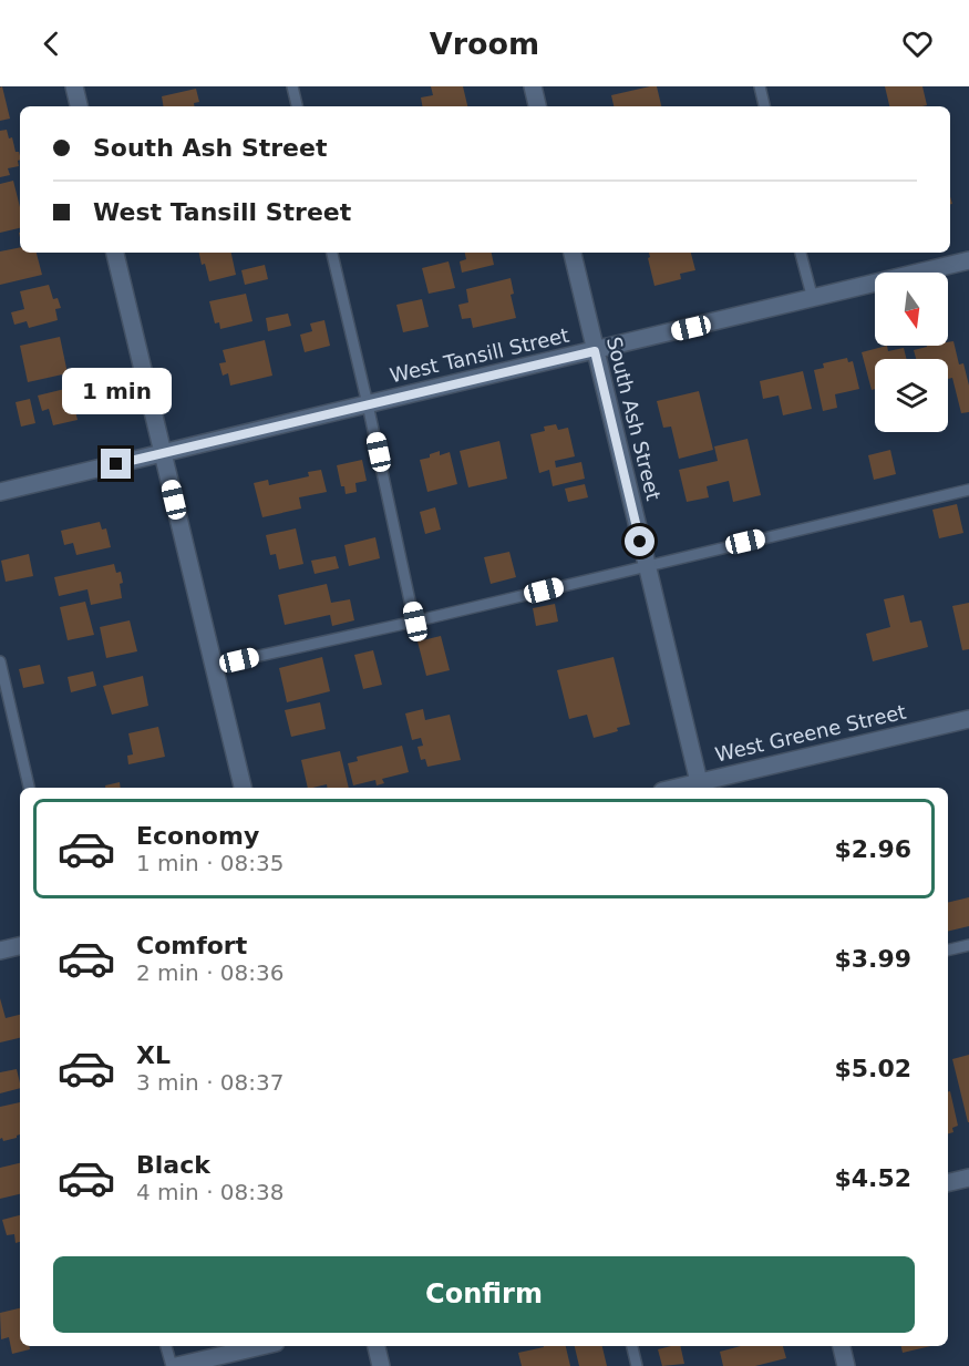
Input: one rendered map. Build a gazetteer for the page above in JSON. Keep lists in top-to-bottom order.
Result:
{
  "streets": {
    "street": ["West Tansill Street", "South Ash Street", "West Greene Street"]
  },
  "crossings": [
    ["West Tansill Street", "South Ash Street"],
    ["South Ash Street", "West Greene Street"]
  ],
  "north": "bottom",
  "page": {
    "header": "Vroom",
    "banner": ["South Ash Street", "West Tansill Street"],
    "bubble": "1 min",
    "list": [
      {
        "name": "Economy",
        "note": "1 min · 08:35",
        "value": "$2.96"
      },
      {
        "name": "Comfort",
        "note": "2 min · 08:36",
        "value": "$3.99"
      },
      {
        "name": "XL",
        "note": "3 min · 08:37",
        "value": "$5.02"
      },
      {
        "name": "Black",
        "note": "4 min · 08:38",
        "value": "$4.52"
      }
    ],
    "buttons": "Confirm"
  }
}
